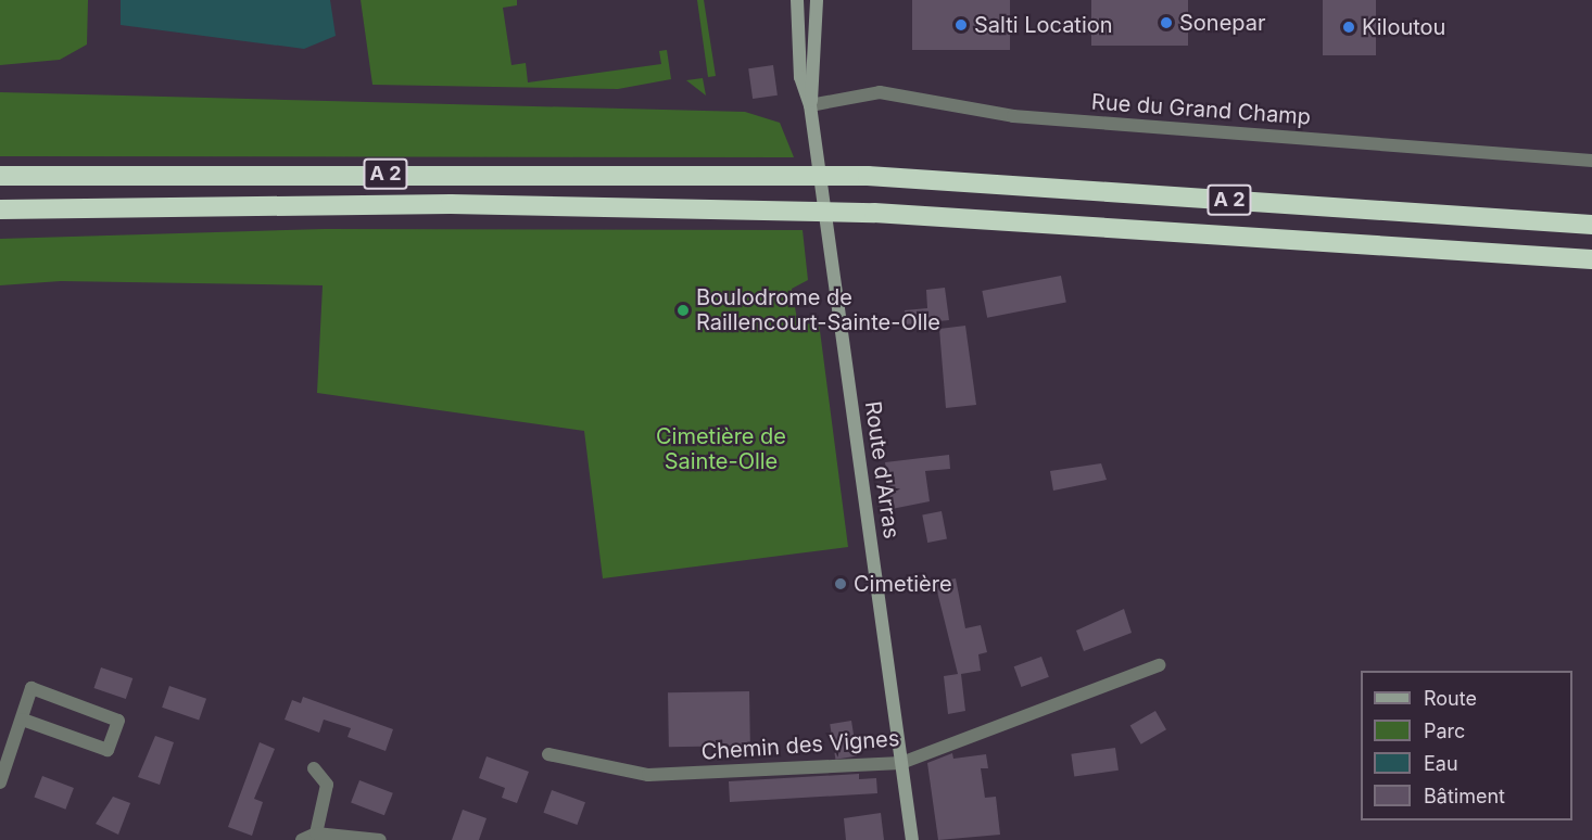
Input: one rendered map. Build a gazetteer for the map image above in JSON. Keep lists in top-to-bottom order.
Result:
{
  "streets": {
    "highway": ["A 2"],
    "main road": ["Route d'Arras"],
    "street": ["Rue du Grand Champ", "Chemin des Vignes"]
  },
  "crossings": [
    ["Rue du Grand Champ", "Route d'Arras"],
    ["Route d'Arras", "Chemin des Vignes"]
  ],
  "parks": ["Cimetière de Sainte-Olle"],
  "places": [
    "Sonepar",
    "Salti Location",
    "Kiloutou",
    "Boulodrome de Raillencourt-Sainte-Olle",
    "Cimetière"
  ],
  "legend": [
    "Route",
    "Parc",
    "Eau",
    "Bâtiment"
  ]
}
